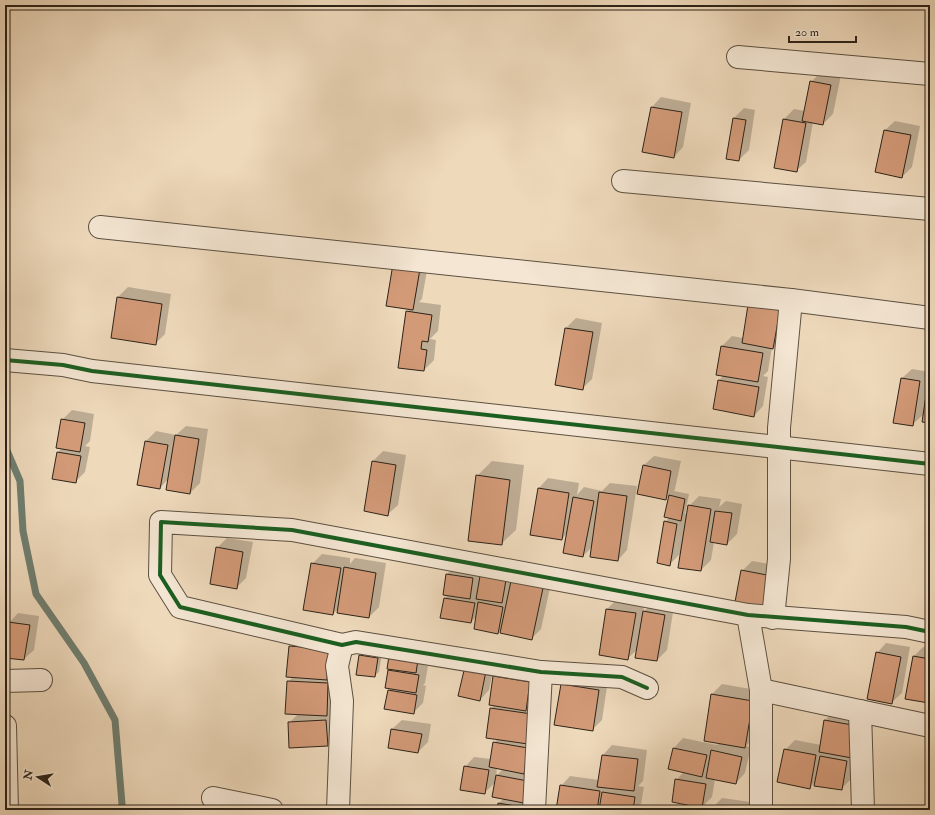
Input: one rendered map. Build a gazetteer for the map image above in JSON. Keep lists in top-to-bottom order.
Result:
{
  "scale_bar": "20 m",
  "north": "left"
}
